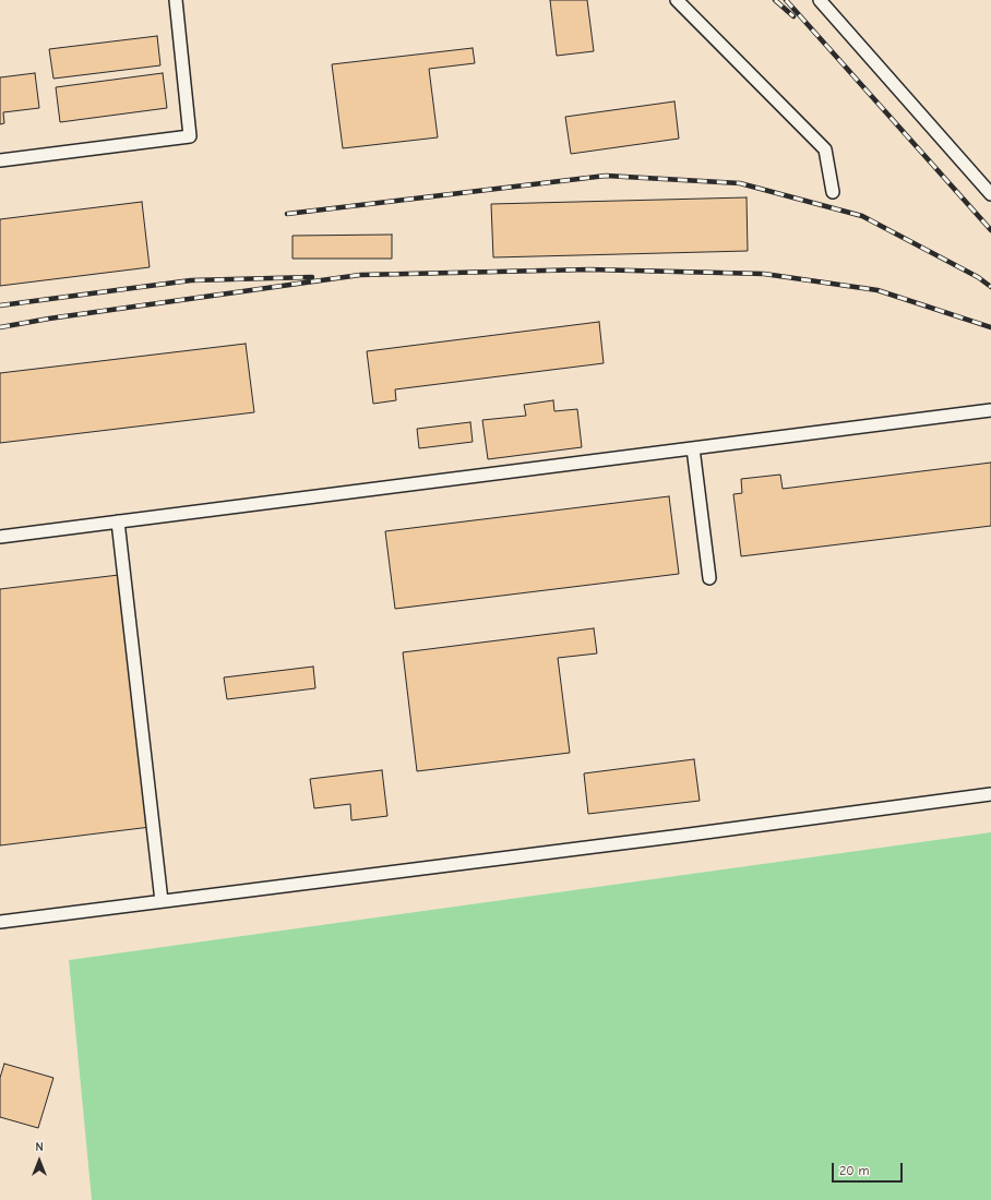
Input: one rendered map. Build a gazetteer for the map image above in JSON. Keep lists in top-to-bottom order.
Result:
{
  "scale_bar": "20 m",
  "north": "top"
}
